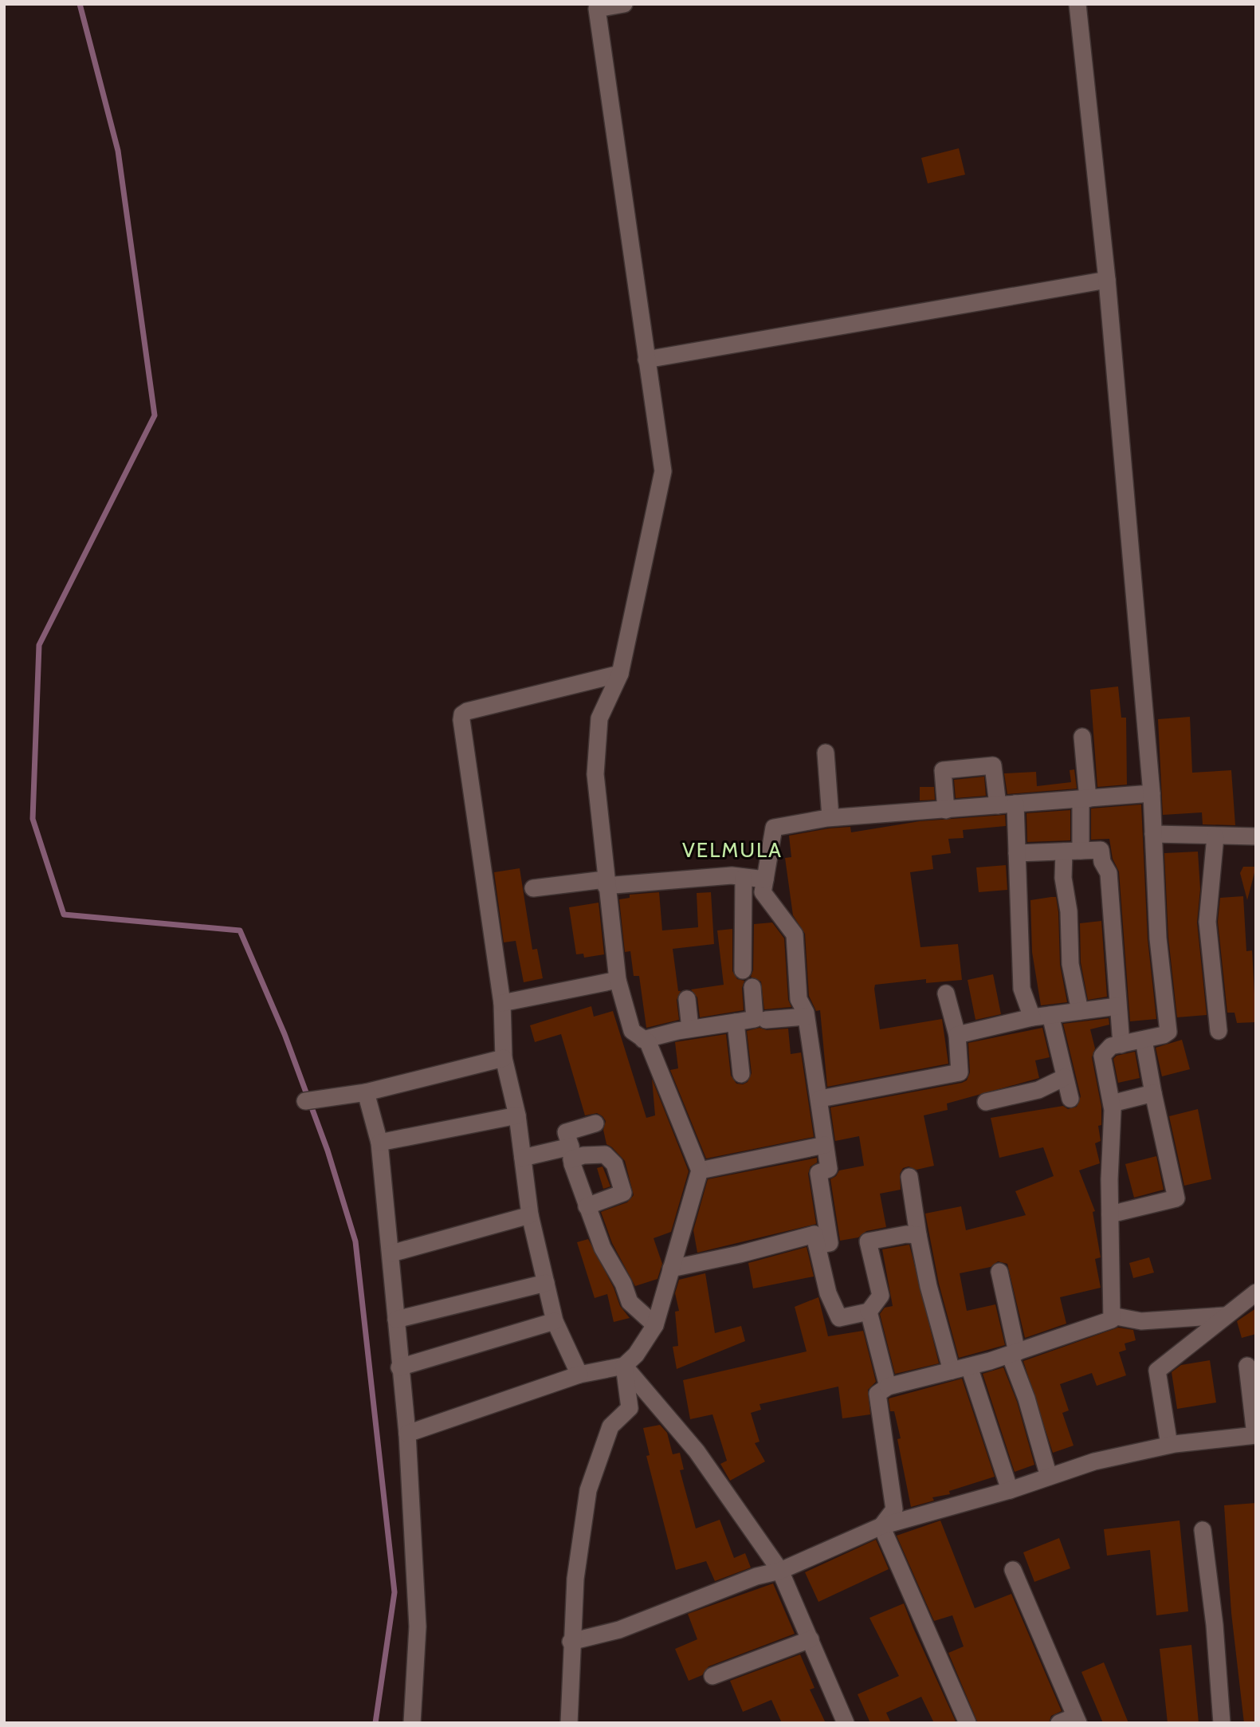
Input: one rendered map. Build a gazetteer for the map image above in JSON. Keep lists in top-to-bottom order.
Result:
{
  "districts": ["VELMULA"]
}
